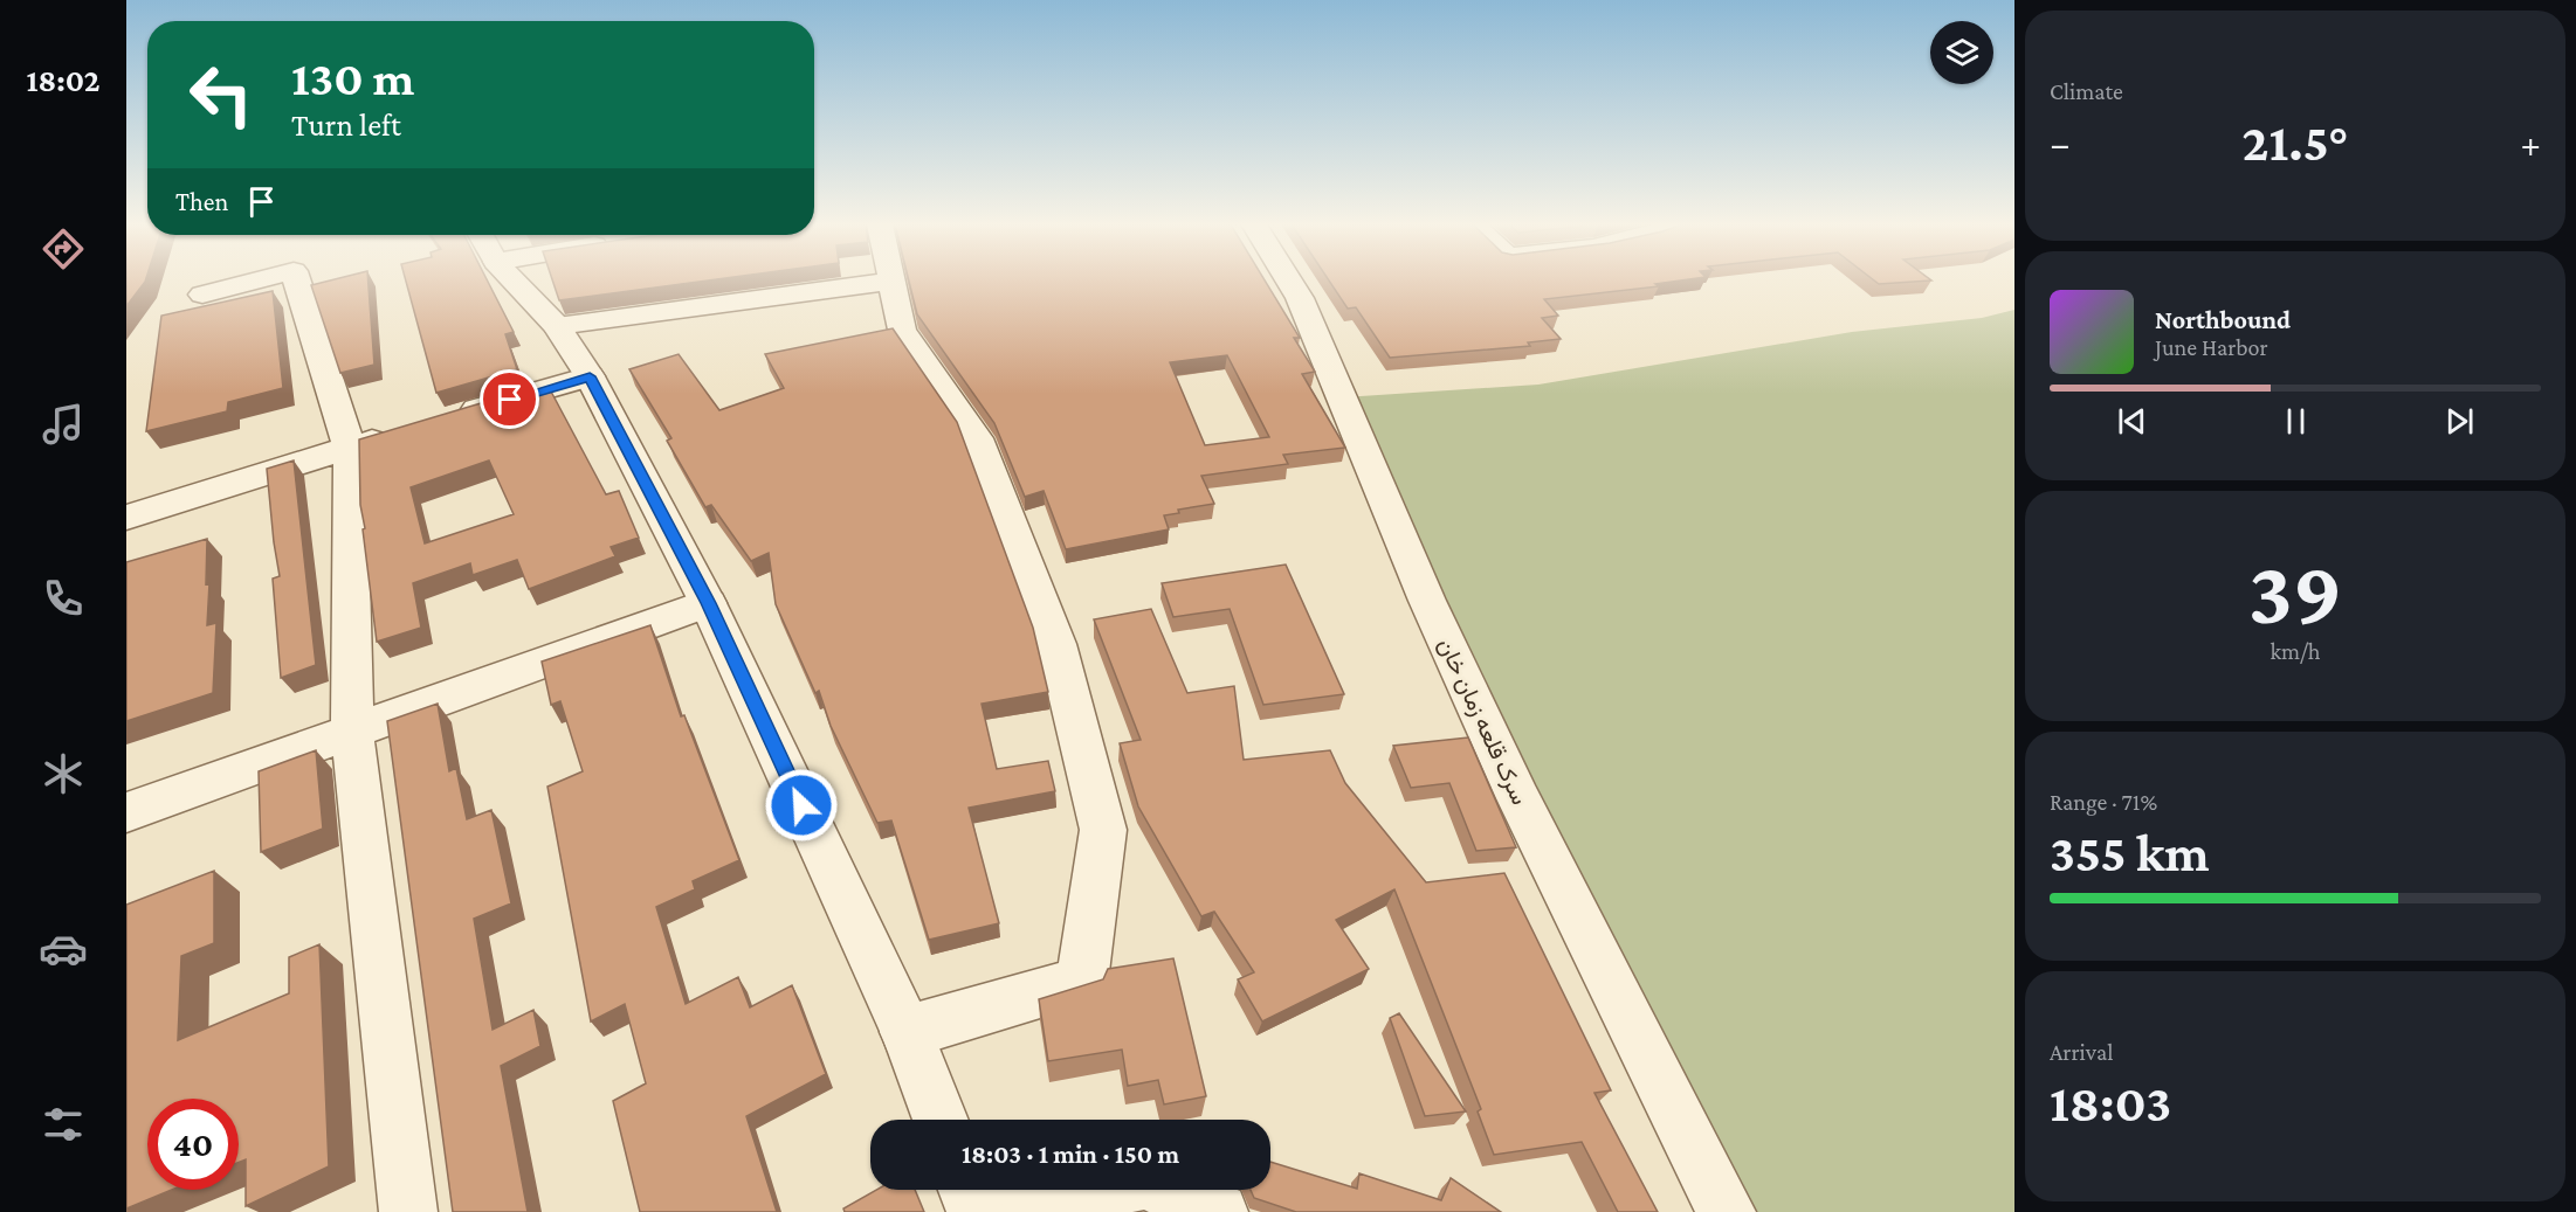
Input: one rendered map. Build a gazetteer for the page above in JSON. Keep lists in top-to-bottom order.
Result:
{
  "streets": {
    "street": ["سرک قلعه زمان خان"]
  },
  "page": {
    "tabs": "18:02",
    "tile": [
      "Climate",
      ["39", "km/h"],
      ["Range · 71%", "355 km"],
      ["Arrival", "18:03"]
    ],
    "turn": ["130 m", "Turn left"],
    "heat": ["−", "21.5°", "+"],
    "then": "Then",
    "song": ["Northbound", "June Harbor"],
    "limit": "40",
    "trip": "18:03 · 1 min · 150 m"
  }
}
